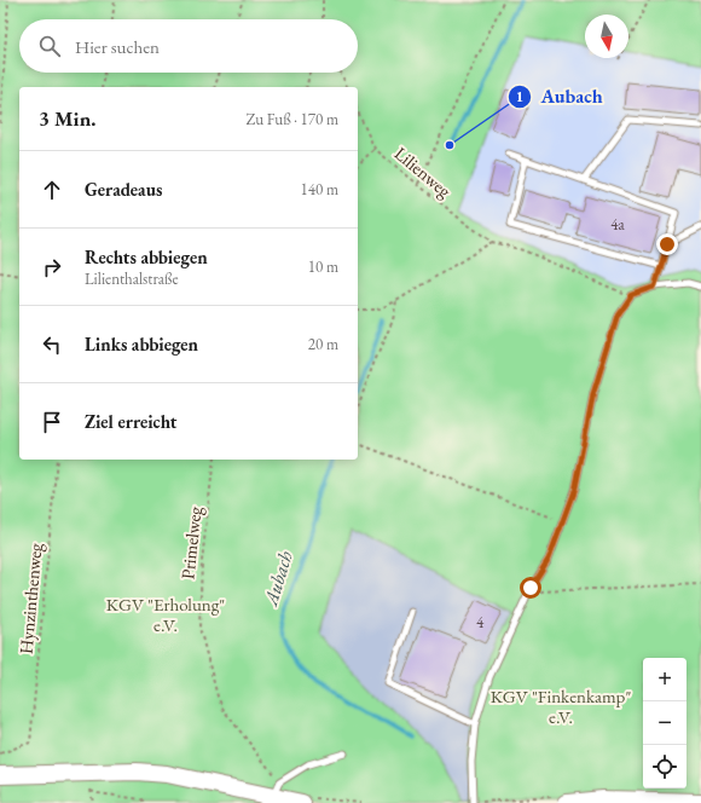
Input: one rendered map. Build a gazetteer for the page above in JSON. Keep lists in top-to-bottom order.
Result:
{
  "streets": {
    "path": ["Lilienweg", "Primelweg", "Hynzinthenweg"]
  },
  "water": ["Aubach"],
  "parks": ["KGV \"Erholung\" e.V.", "KGV \"Finkenkamp\" e.V."],
  "places": ["Aubach"],
  "house_numbers": ["4a", "4"],
  "north": "bottom",
  "page": {
    "search": "Hier suchen",
    "heading": ["3 Min.", "Zu Fuß · 170 m"],
    "list": [
      ["Geradeaus", "140 m"],
      ["Rechts abbiegen", "Lilienthalstraße", "10 m"],
      ["Links abbiegen", "20 m"],
      "Ziel erreicht"
    ],
    "map_buttons": ["+", "−"]
  }
}
